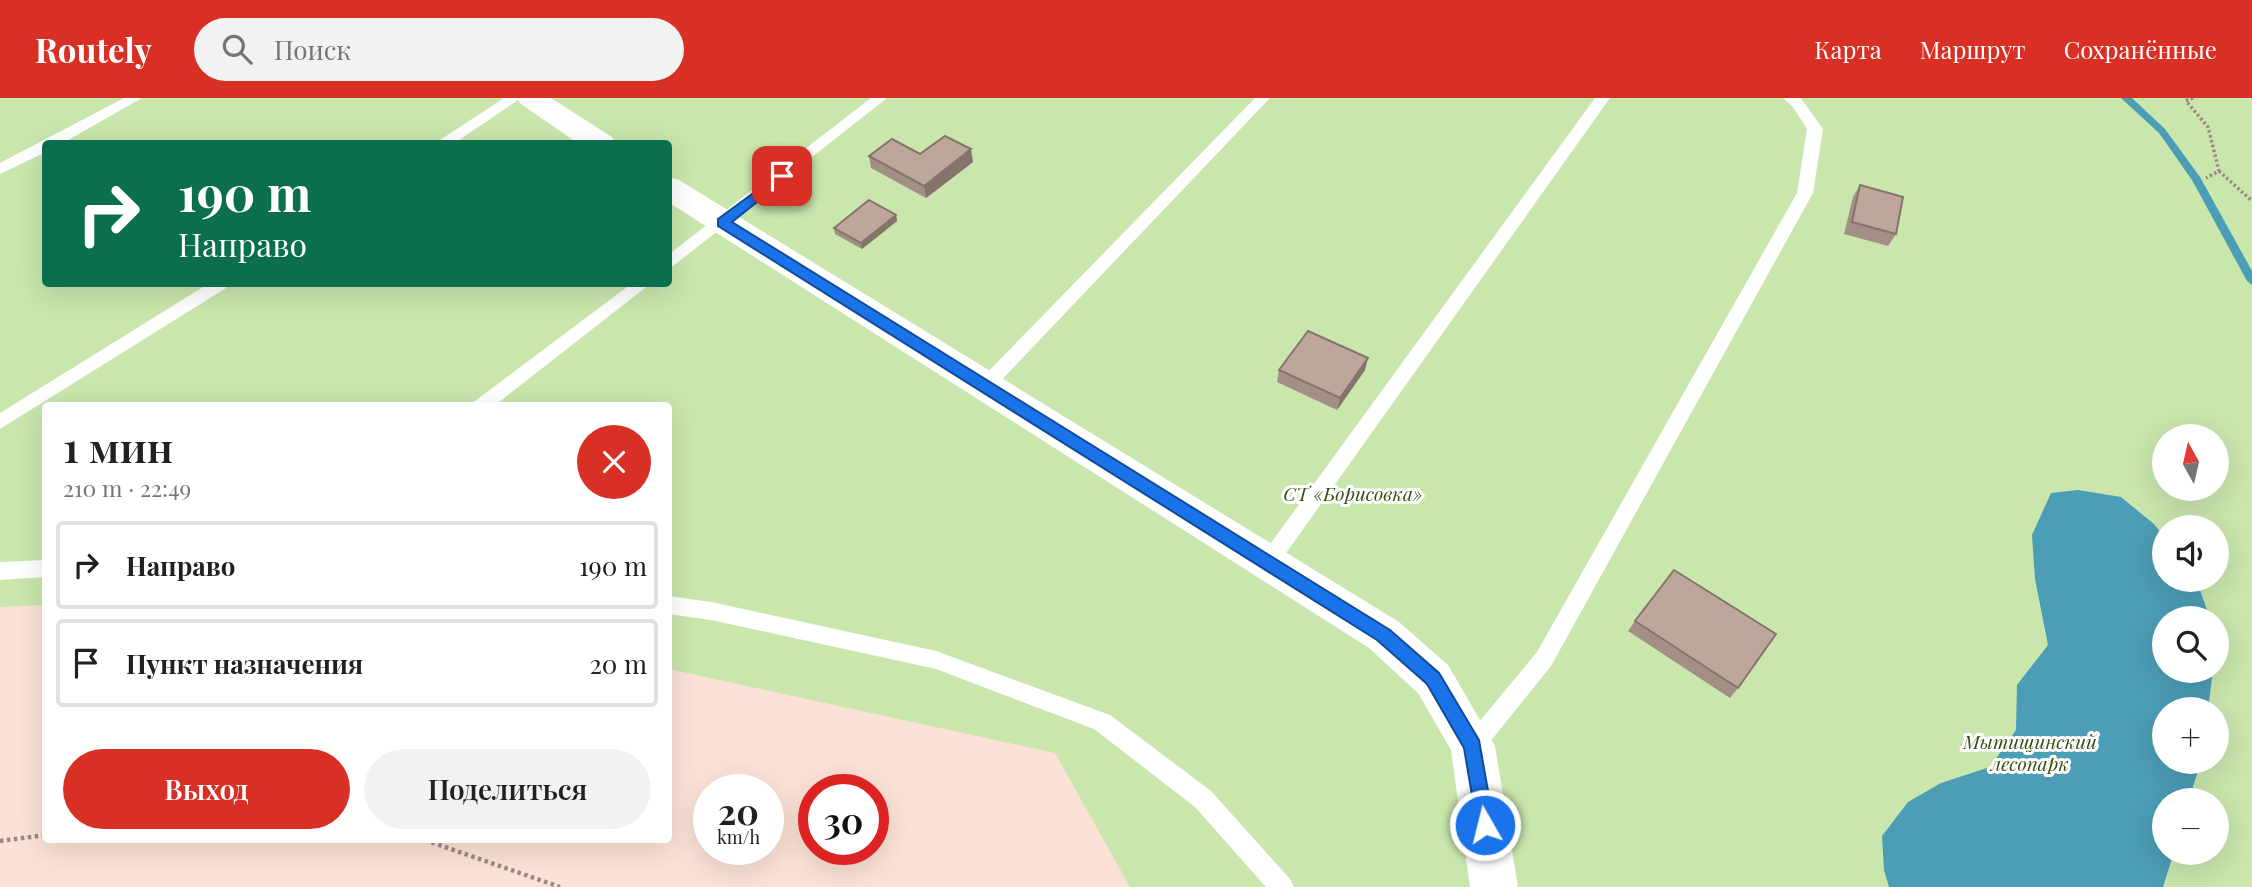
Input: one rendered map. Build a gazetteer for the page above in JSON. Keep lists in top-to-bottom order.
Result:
{
  "parks": ["СТ «Борисовка»", "Мытищинский лесопарк"],
  "north": "top",
  "page": {
    "header": "Routely",
    "search": "Поиск",
    "nav": ["Карта", "Маршрут", "Сохранённые"],
    "turn": ["190 m", "Направо"],
    "heading": ["1 мин", "210 m · 22:49"],
    "map_buttons": ["+", "−"],
    "list": [
      {
        "name": "Направо",
        "value": "190 m"
      },
      {
        "name": "Пункт назначения",
        "value": "20 m"
      }
    ],
    "buttons": ["Выход", "Поделиться"],
    "speed": "20 km/h",
    "limit": "30"
  }
}
